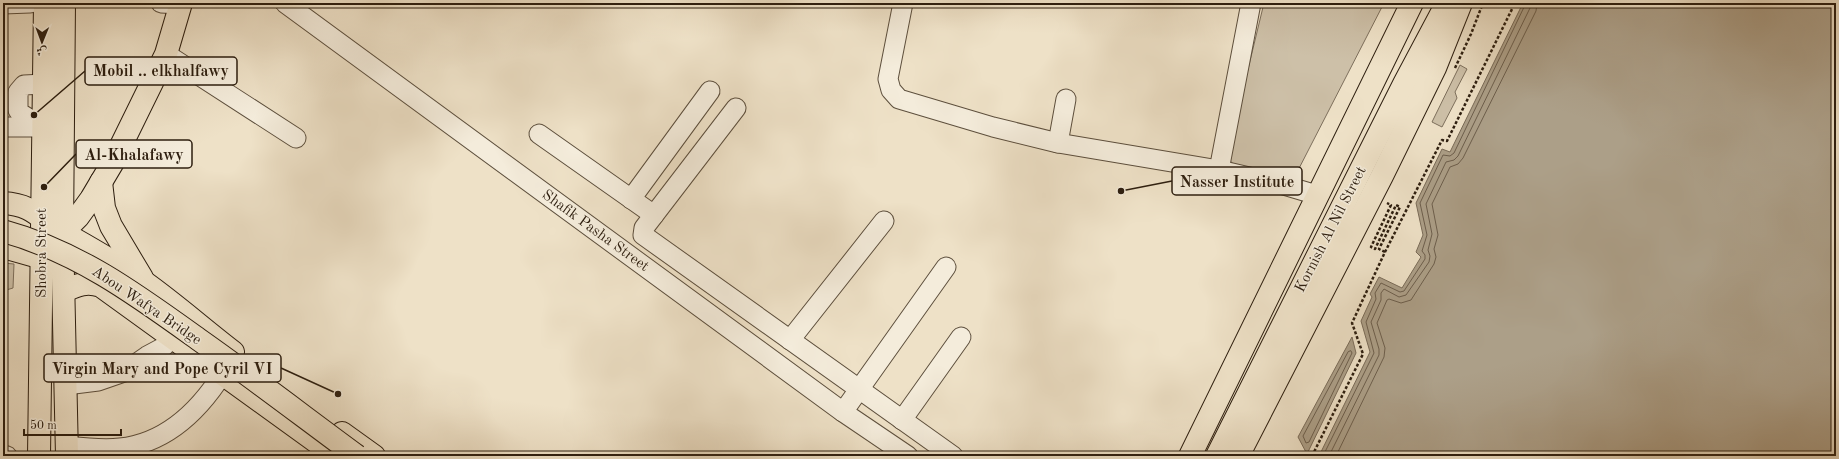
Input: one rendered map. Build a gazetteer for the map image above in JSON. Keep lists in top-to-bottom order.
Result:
{
  "streets": {
    "main road": ["Kornish Al Nil Street", "Shobra Street", "Abou Wafya Bridge"],
    "street": ["Shafik Pasha Street"]
  },
  "places": [
    "Mobil .. elkhalfawy",
    "Al-Khalafawy",
    "Nasser Institute",
    "Virgin Mary and Pope Cyril VI"
  ],
  "scale_bar": "50 m",
  "north": "bottom"
}
